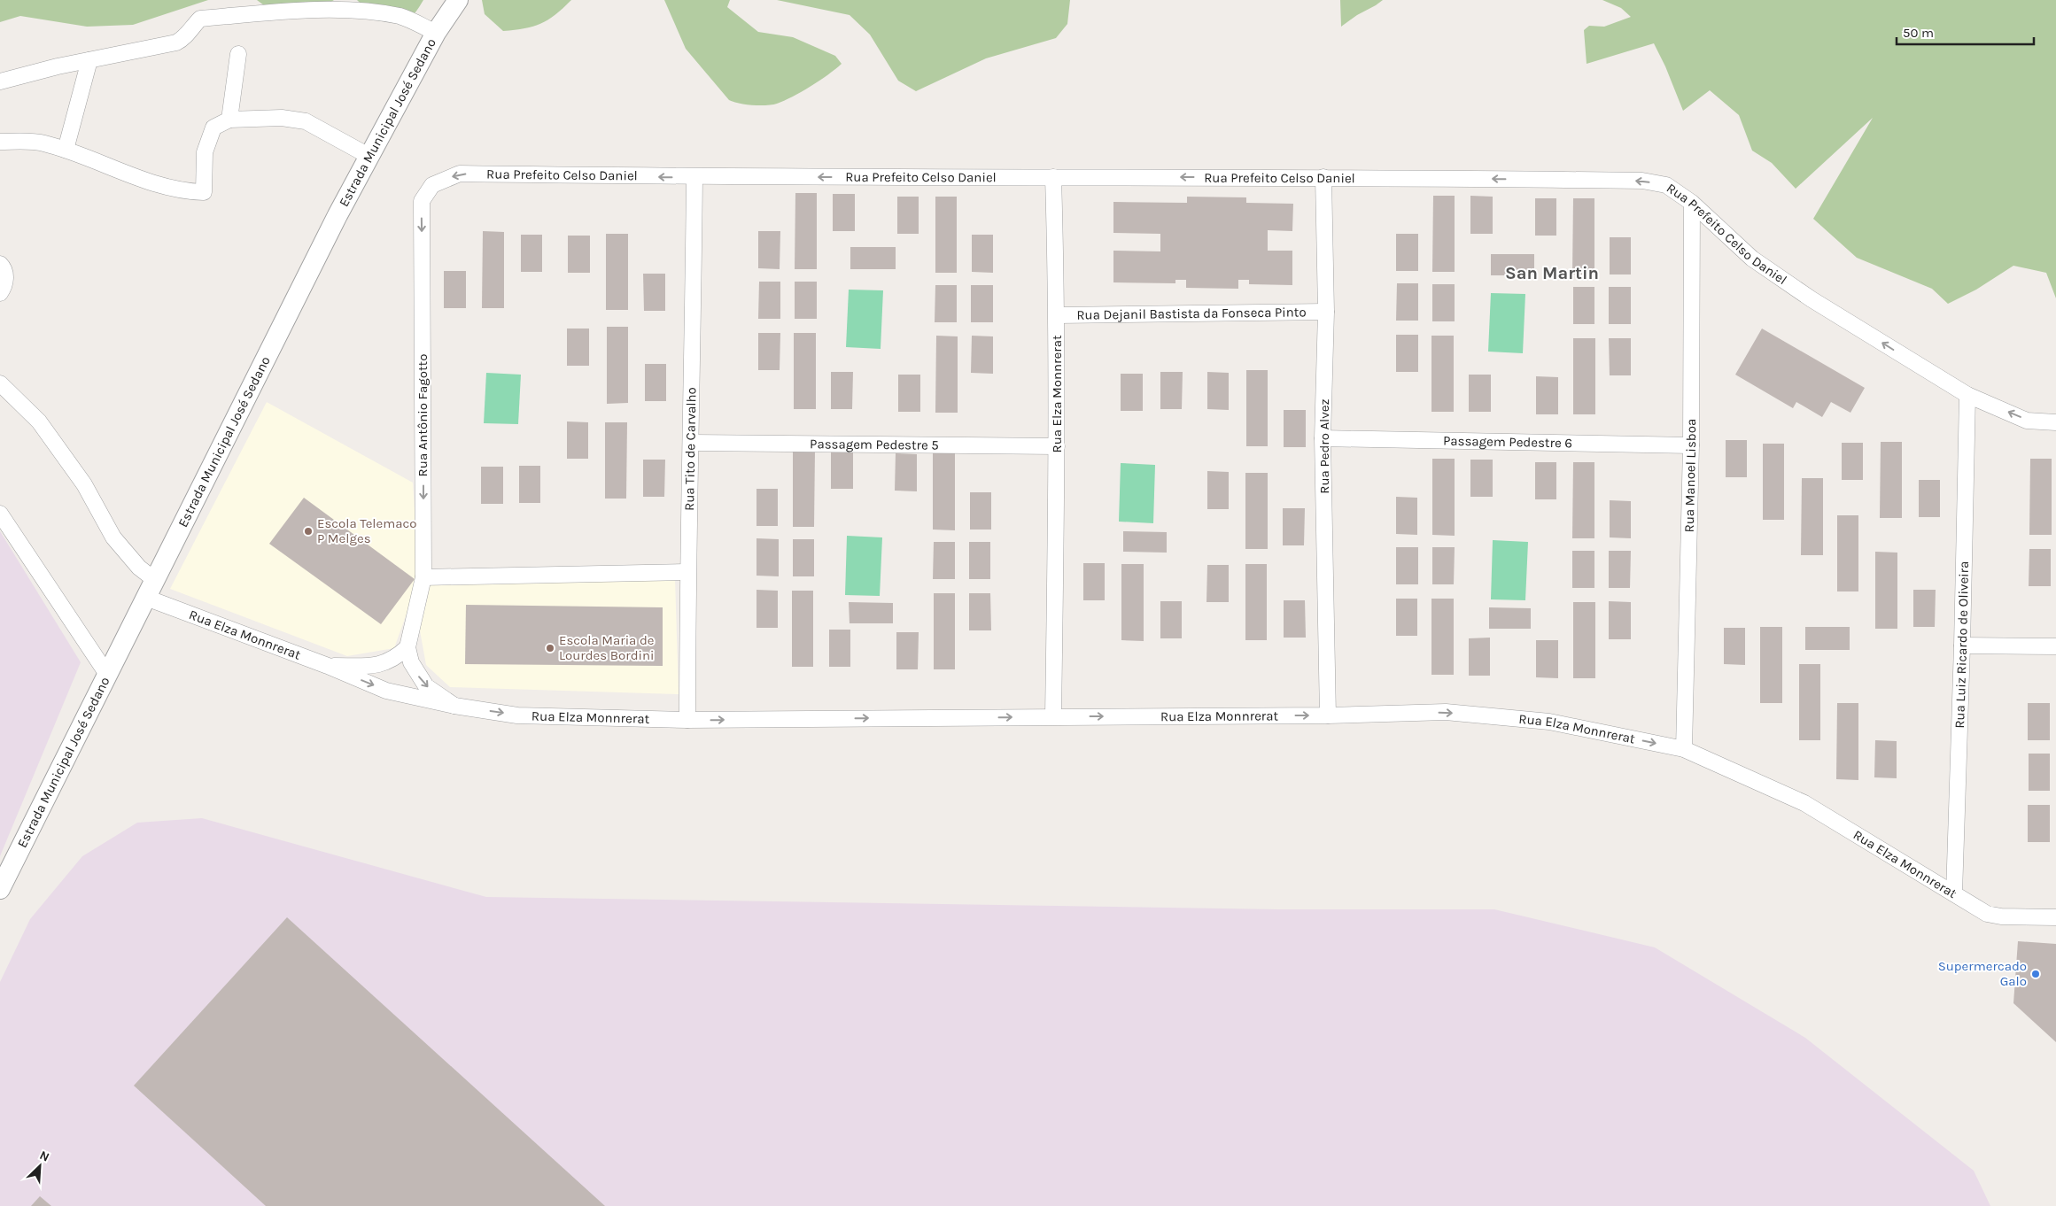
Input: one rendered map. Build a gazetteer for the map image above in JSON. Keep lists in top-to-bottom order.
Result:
{
  "streets": {
    "street": [
      "Estrada Municipal José Sedano",
      "Rua Prefeito Celso Daniel",
      "Rua Dejanil Bastista da Fonseca Pinto",
      "Rua Elza Monnrerat",
      "Rua Antônio Fagotto",
      "Passagem Pedestre 6",
      "Passagem Pedestre 5",
      "Rua Pedro Alvez",
      "Rua Tito de Carvalho",
      "Rua Manoel Lisboa",
      "Rua Luiz Ricardo de Oliveira"
    ]
  },
  "crossings": [
    ["Estrada Municipal José Sedano", "Rua Elza Monnrerat"],
    ["Rua Prefeito Celso Daniel", "Rua Elza Monnrerat"],
    ["Rua Prefeito Celso Daniel", "Rua Antônio Fagotto"],
    ["Rua Prefeito Celso Daniel", "Rua Pedro Alvez"],
    ["Rua Prefeito Celso Daniel", "Rua Tito de Carvalho"],
    ["Rua Prefeito Celso Daniel", "Rua Manoel Lisboa"],
    ["Rua Prefeito Celso Daniel", "Rua Luiz Ricardo de Oliveira"],
    ["Rua Dejanil Bastista da Fonseca Pinto", "Rua Elza Monnrerat"],
    ["Rua Dejanil Bastista da Fonseca Pinto", "Rua Pedro Alvez"],
    ["Rua Elza Monnrerat", "Passagem Pedestre 5"],
    ["Rua Elza Monnrerat", "Rua Pedro Alvez"],
    ["Rua Elza Monnrerat", "Rua Tito de Carvalho"],
    ["Rua Elza Monnrerat", "Rua Manoel Lisboa"],
    ["Rua Elza Monnrerat", "Rua Luiz Ricardo de Oliveira"],
    ["Passagem Pedestre 6", "Rua Pedro Alvez"],
    ["Passagem Pedestre 6", "Rua Manoel Lisboa"],
    ["Passagem Pedestre 5", "Rua Tito de Carvalho"]
  ],
  "one_way": ["Rua Prefeito Celso Daniel", "Rua Elza Monnrerat", "Rua Antônio Fagotto"],
  "districts": ["San Martin"],
  "places": ["Escola Telemaco P Melges", "Escola Maria de Lourdes Bordini", "Supermercado Galo"],
  "scale_bar": "50 m",
  "north": "top right"
}
